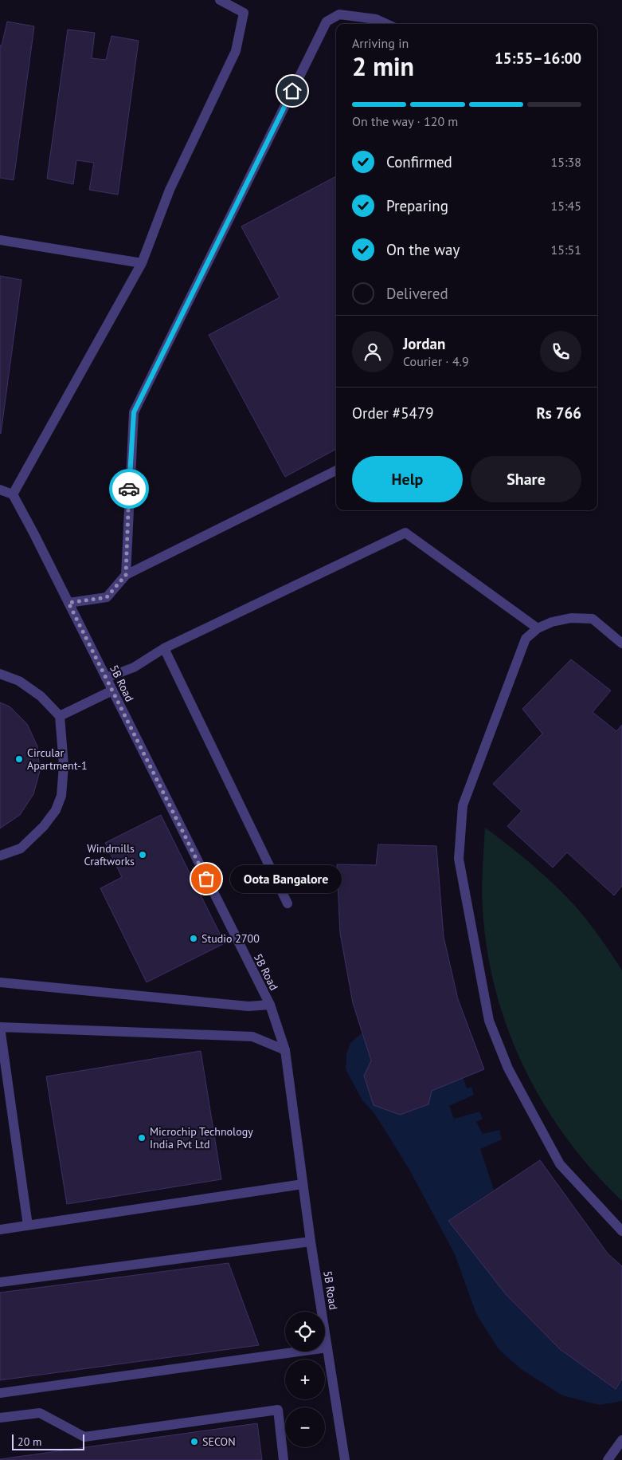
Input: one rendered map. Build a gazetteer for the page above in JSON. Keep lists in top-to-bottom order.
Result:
{
  "streets": {
    "street": ["5B Road"]
  },
  "places": [
    "Circular Apartment-1",
    "Windmills Craftworks",
    "Oota Bangalore",
    "Studio 2700",
    "Microchip Technology India Pvt Ltd",
    "SECON"
  ],
  "scale_bar": "20 m",
  "page": {
    "heading": ["2 min", "Arriving in", "15:55–16:00"],
    "panel": [
      "Jordan",
      "Courier · 4.9",
      "Order #5479",
      "Rs 766"
    ],
    "bar": "On the way · 120 m",
    "list": [
      ["Confirmed", "15:38"],
      ["Preparing", "15:45"],
      ["On the way", "15:51"],
      "Delivered"
    ],
    "buttons": ["Help", "Share"],
    "bubble": "Oota Bangalore",
    "map_buttons": ["+", "−"],
    "scale": "20 m"
  }
}
